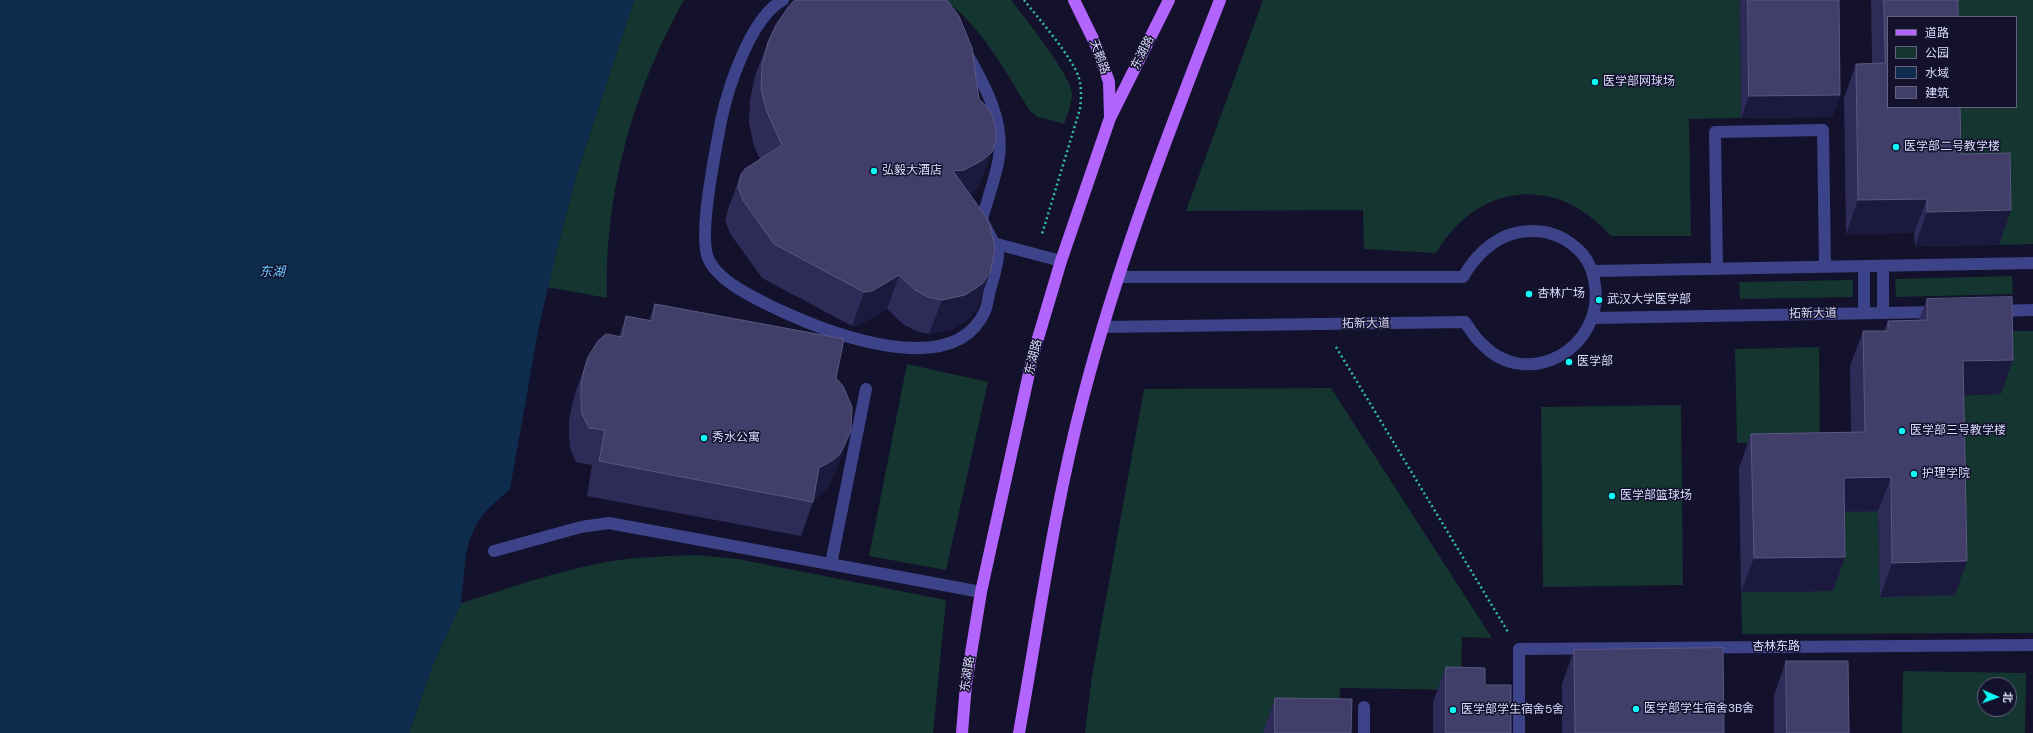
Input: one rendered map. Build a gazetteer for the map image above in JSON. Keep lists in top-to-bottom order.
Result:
{
  "streets": {
    "main road": ["东湖路", "天鹅路"],
    "street": ["拓新大道", "杏林东路"]
  },
  "crossings": [
    ["东湖路", "天鹅路"]
  ],
  "water": ["东湖"],
  "places": [
    "医学部网球场",
    "医学部二号教学楼",
    "弘毅大酒店",
    "杏林广场",
    "武汉大学医学部",
    "医学部",
    "医学部三号教学楼",
    "秀水公寓",
    "护理学院",
    "医学部篮球场",
    "医学部学生宿舍3B舍",
    "医学部学生宿舍5舍"
  ],
  "legend": [
    "道路",
    "公园",
    "水域",
    "建筑"
  ],
  "north": "right"
}
